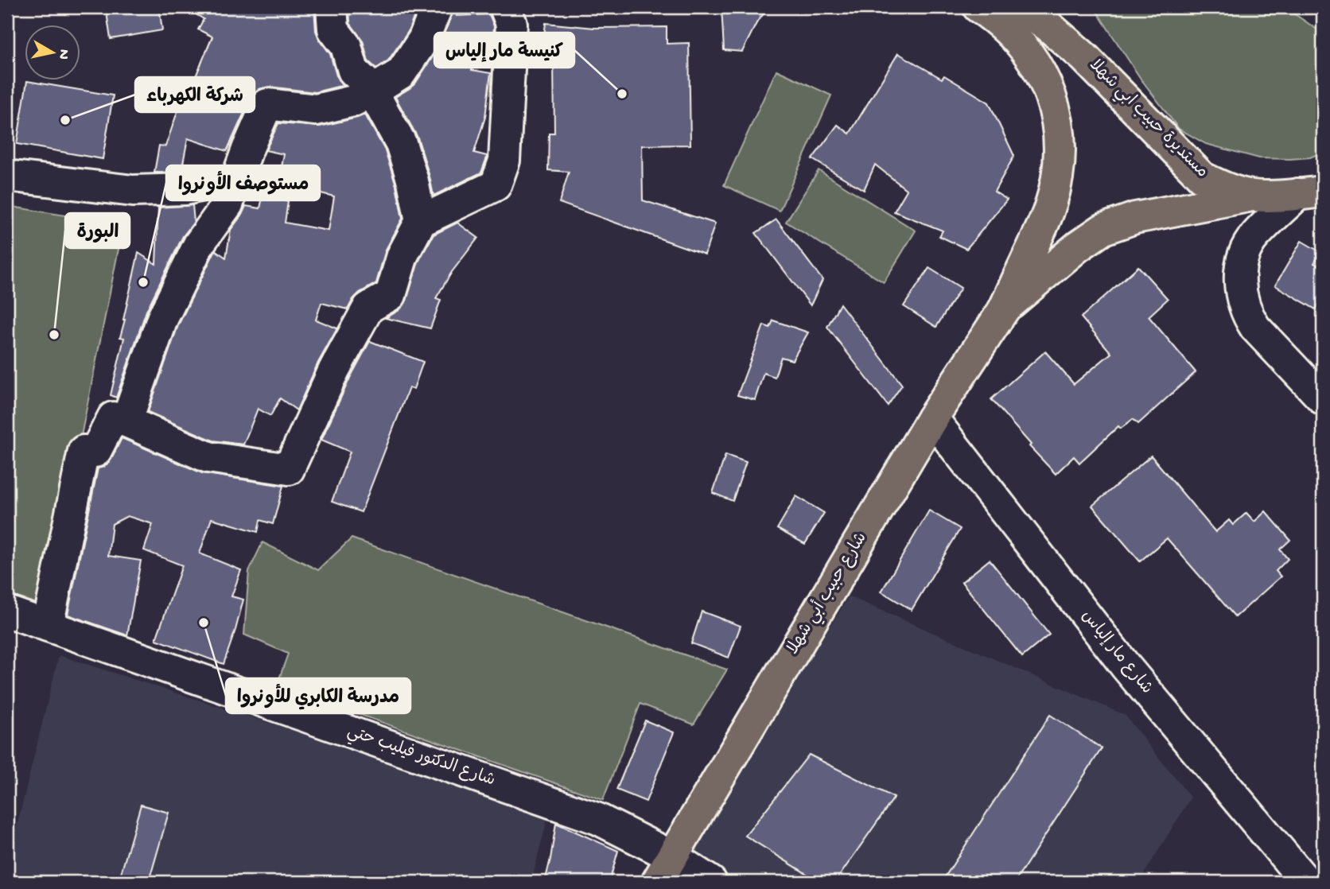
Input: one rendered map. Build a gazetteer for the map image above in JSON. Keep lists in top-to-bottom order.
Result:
{
  "streets": {
    "main road": ["مستديرة حبيب ابي شهلا", "شارع حبيب أبي شهلا"],
    "street": ["شارع مار إلياس", "شارع الدكتور فيليب حتي"]
  },
  "crossings": [
    ["شارع حبيب أبي شهلا", "شارع مار إلياس"],
    ["شارع حبيب أبي شهلا", "شارع الدكتور فيليب حتي"]
  ],
  "places": [
    "كنيسة مار إلياس",
    "شركة الكهرباء",
    "مستوصف الأونروا",
    "البورة",
    "مدرسة الكابري للأونروا"
  ],
  "north": "right"
}
